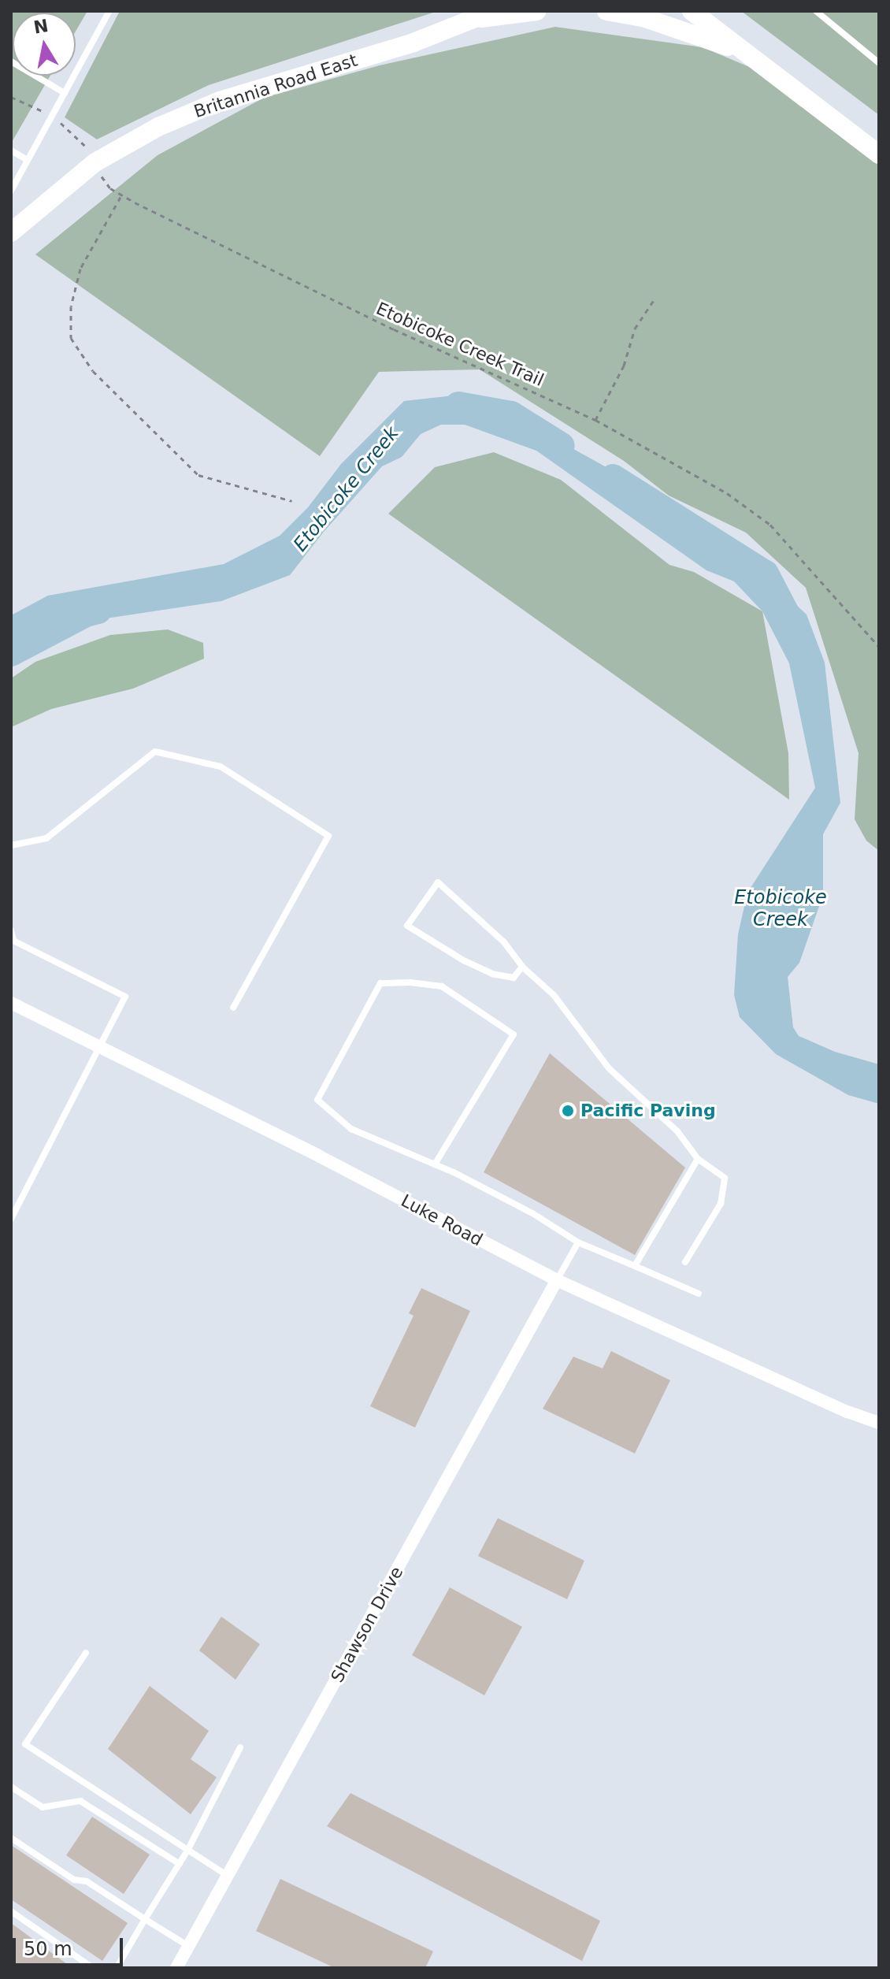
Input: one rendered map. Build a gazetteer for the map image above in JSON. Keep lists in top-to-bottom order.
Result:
{
  "streets": {
    "street": ["Britannia Road East", "Luke Road", "Shawson Drive"],
    "path": ["Etobicoke Creek Trail"]
  },
  "crossings": [
    ["Britannia Road East", "Etobicoke Creek Trail"],
    ["Luke Road", "Shawson Drive"]
  ],
  "water": ["Etobicoke Creek"],
  "places": ["Pacific Paving"],
  "scale_bar": "50 m",
  "north": "top"
}
